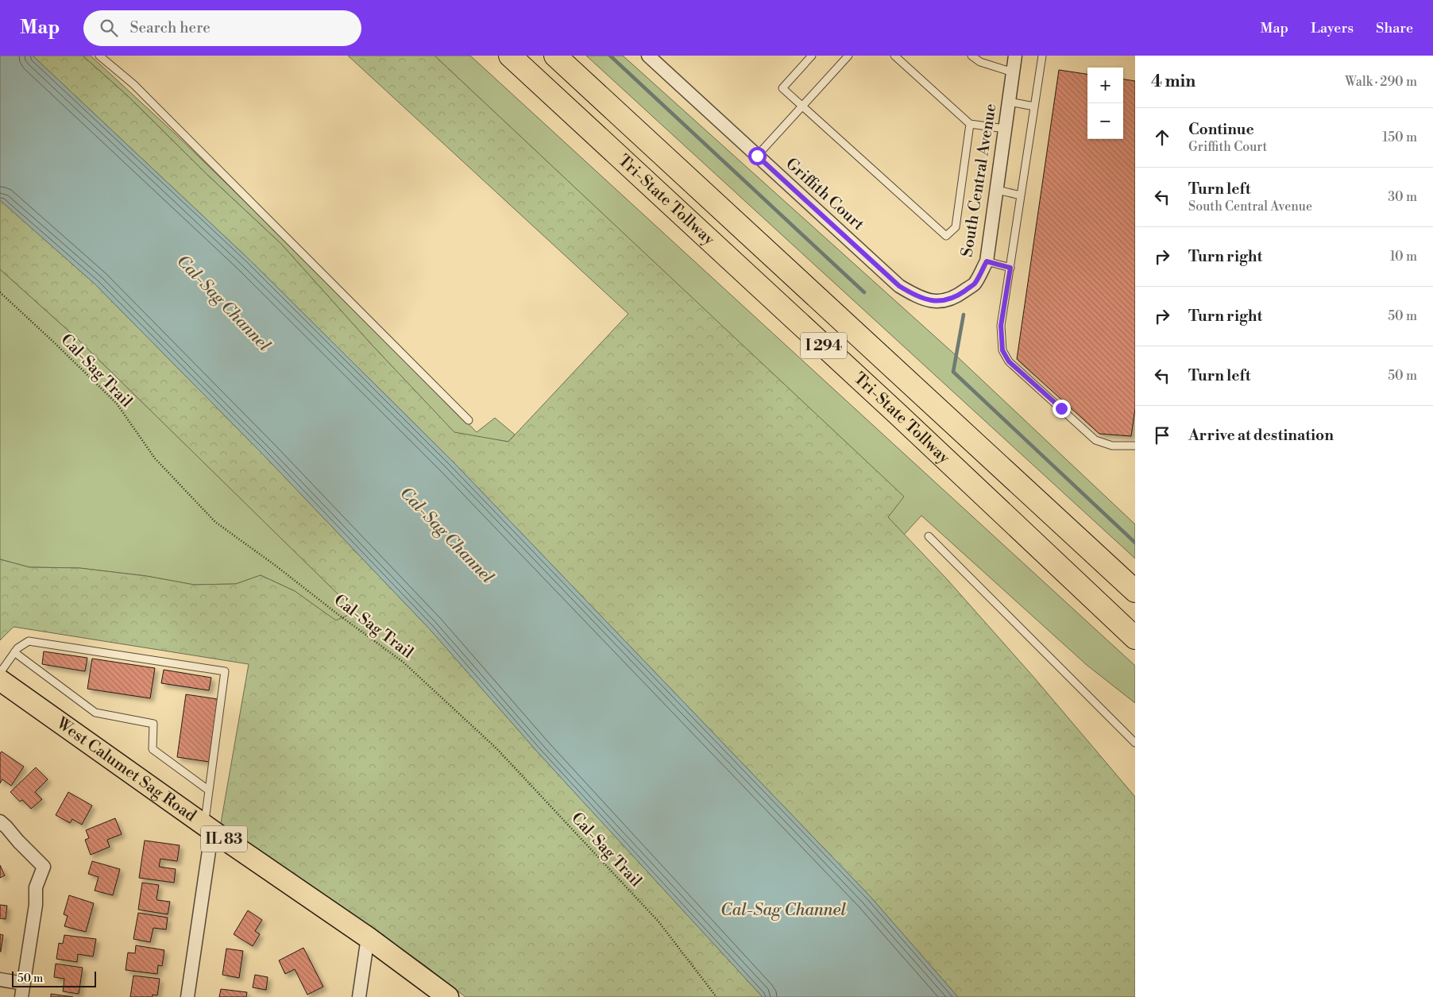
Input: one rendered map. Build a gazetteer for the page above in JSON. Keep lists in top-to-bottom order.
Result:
{
  "streets": {
    "highway": ["Tri-State Tollway", "I 294"],
    "main road": ["West Calumet Sag Road", "IL 83"],
    "street": ["South Central Avenue", "Griffith Court"],
    "path": ["Cal-Sag Trail"]
  },
  "crossings": [
    ["South Central Avenue", "Griffith Court"]
  ],
  "water": ["Cal-Sag Channel"],
  "scale_bar": "50 m",
  "page": {
    "header": "Map",
    "search": "Search here",
    "nav": ["Map", "Layers", "Share"],
    "heading": ["4 min", "Walk · 290 m"],
    "map_buttons": ["+", "−"],
    "list": [
      ["Continue", "Griffith Court", "150 m"],
      ["Turn left", "South Central Avenue", "30 m"],
      ["Turn right", "10 m"],
      ["Turn right", "50 m"],
      ["Turn left", "50 m"],
      "Arrive at destination"
    ],
    "scale": "50 m"
  }
}
